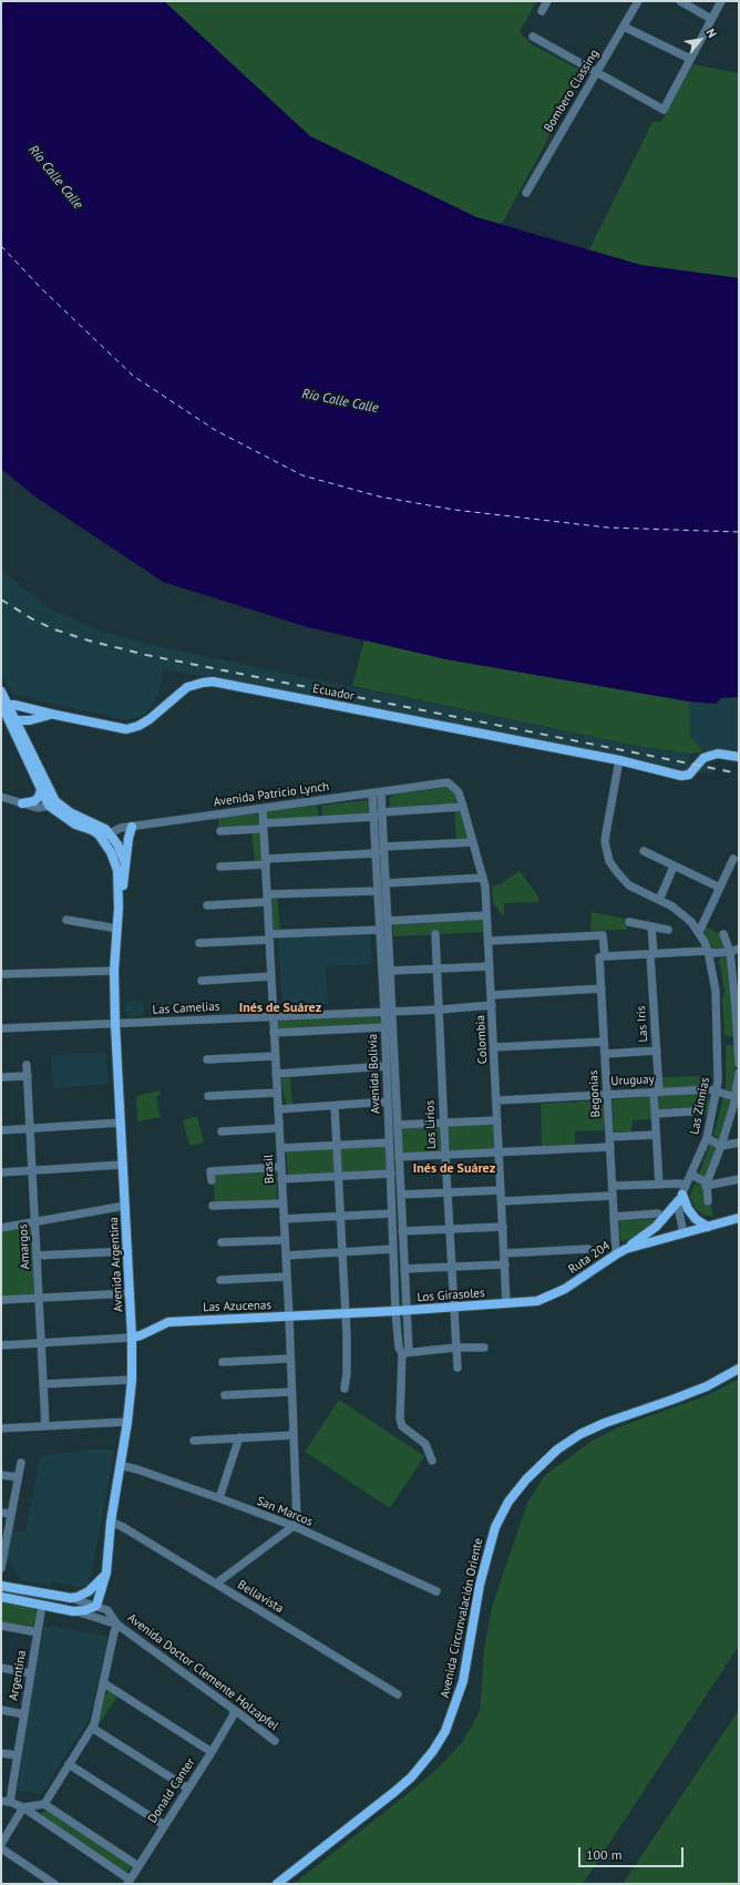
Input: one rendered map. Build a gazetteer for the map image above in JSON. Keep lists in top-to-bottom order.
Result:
{
  "streets": {
    "main road": [
      "Ecuador",
      "Ruta 204",
      "Avenida Argentina",
      "Los Girasoles",
      "Las Azucenas",
      "Avenida Circunvalación Oriente",
      "Avenida Doctor Clemente Holzapfel"
    ],
    "street": [
      "Bombero Classing",
      "Avenida Patricio Lynch",
      "Las Camelias",
      "Las Iris",
      "Colombia",
      "Avenida Bolivia",
      "Uruguay",
      "Begonias",
      "Las Zinnias",
      "Los Lirios",
      "Brasil",
      "Amargos",
      "San Marcos",
      "Bellavista",
      "Argentina",
      "Donald Canter"
    ]
  },
  "crossings": [
    ["Ecuador", "Las Zinnias"],
    ["Avenida Patricio Lynch", "Colombia"],
    ["Avenida Patricio Lynch", "Avenida Bolivia"],
    ["Avenida Patricio Lynch", "Brasil"],
    ["Avenida Patricio Lynch", "Avenida Argentina"],
    ["Las Camelias", "Colombia"],
    ["Las Camelias", "Avenida Bolivia"],
    ["Las Camelias", "Los Lirios"],
    ["Las Camelias", "Brasil"],
    ["Las Camelias", "Avenida Argentina"],
    ["Las Iris", "Uruguay"],
    ["Colombia", "Uruguay"],
    ["Colombia", "Begonias"],
    ["Colombia", "Ruta 204"],
    ["Colombia", "Los Girasoles"],
    ["Avenida Bolivia", "Los Girasoles"],
    ["Avenida Bolivia", "Las Azucenas"],
    ["Uruguay", "Begonias"],
    ["Uruguay", "Las Zinnias"],
    ["Begonias", "Ruta 204"],
    ["Las Zinnias", "Ruta 204"],
    ["Los Lirios", "Los Girasoles"],
    ["Brasil", "Las Azucenas"],
    ["Brasil", "San Marcos"],
    ["Ruta 204", "Los Girasoles"],
    ["Avenida Argentina", "Las Azucenas"],
    ["Avenida Argentina", "San Marcos"],
    ["Avenida Argentina", "Bellavista"],
    ["Los Girasoles", "Las Azucenas"],
    ["Avenida Doctor Clemente Holzapfel", "Donald Canter"]
  ],
  "districts": ["Inés de Suárez", "Inés de Suárez"],
  "water": ["Río Calle Calle"],
  "scale_bar": "100 m",
  "north": "top right"
}
